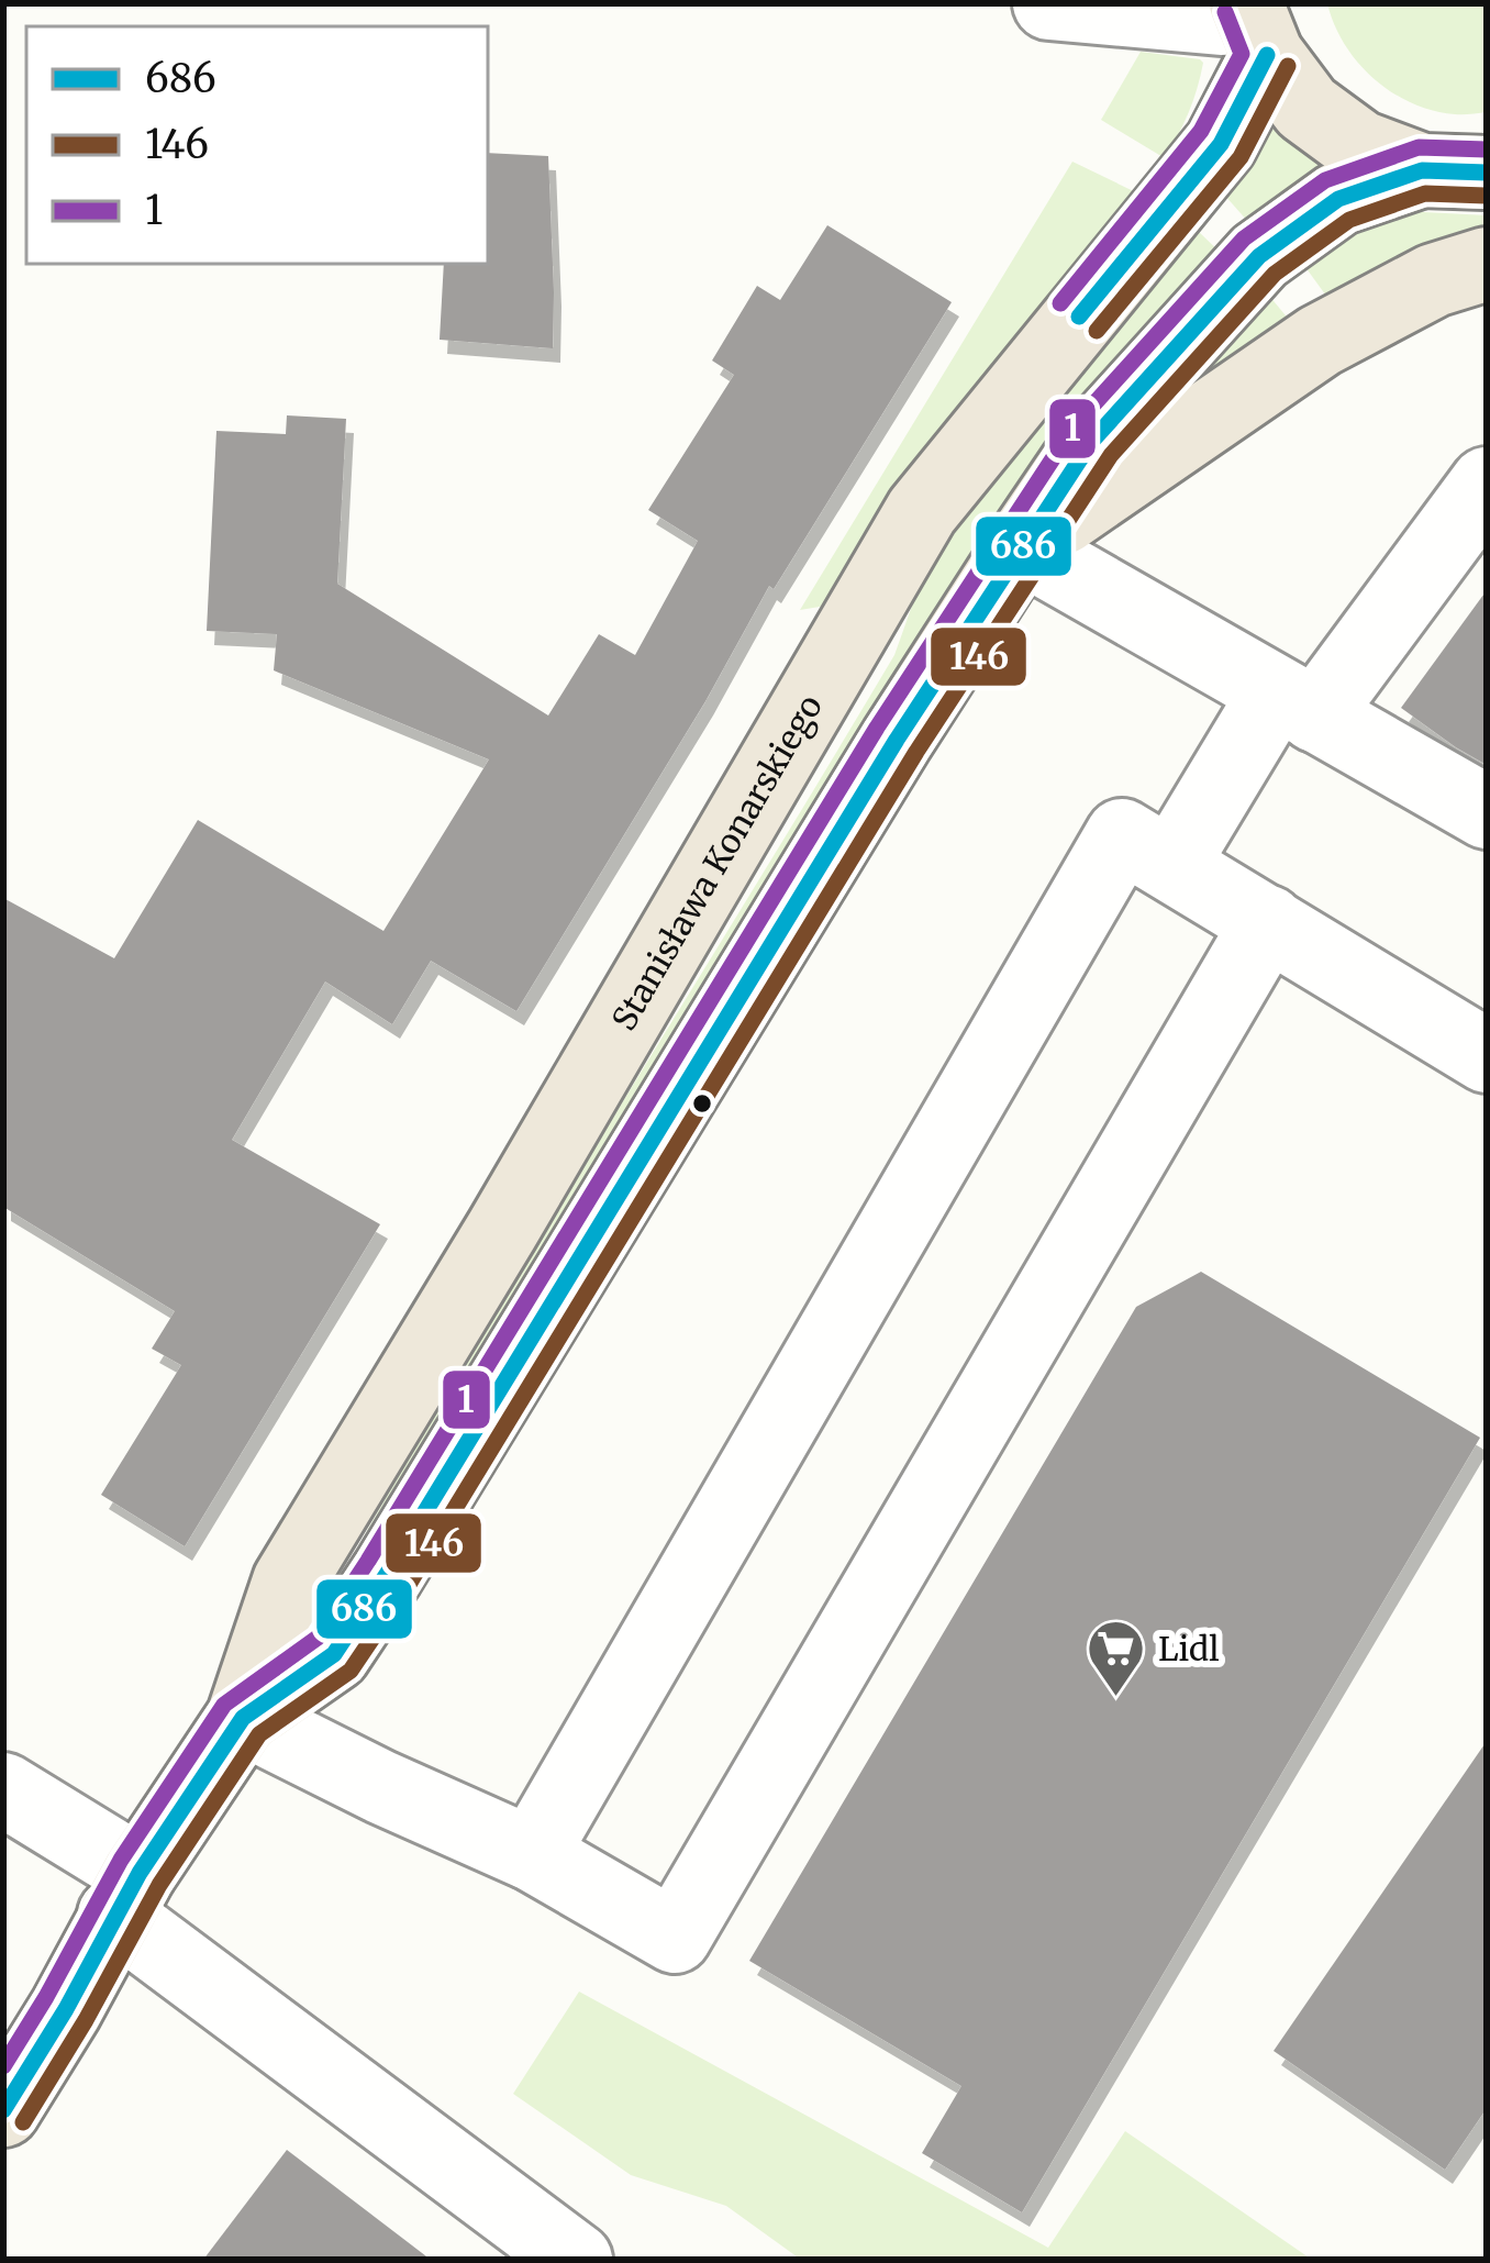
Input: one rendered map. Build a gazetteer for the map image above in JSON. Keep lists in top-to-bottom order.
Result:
{
  "streets": {
    "main road": ["Stanisława Konarskiego"]
  },
  "places": {
    "supermarket": ["Lidl"]
  },
  "lines": ["transit line 1", "transit line 686", "transit line 146"],
  "legend": ["686", "146", "1"]
}
